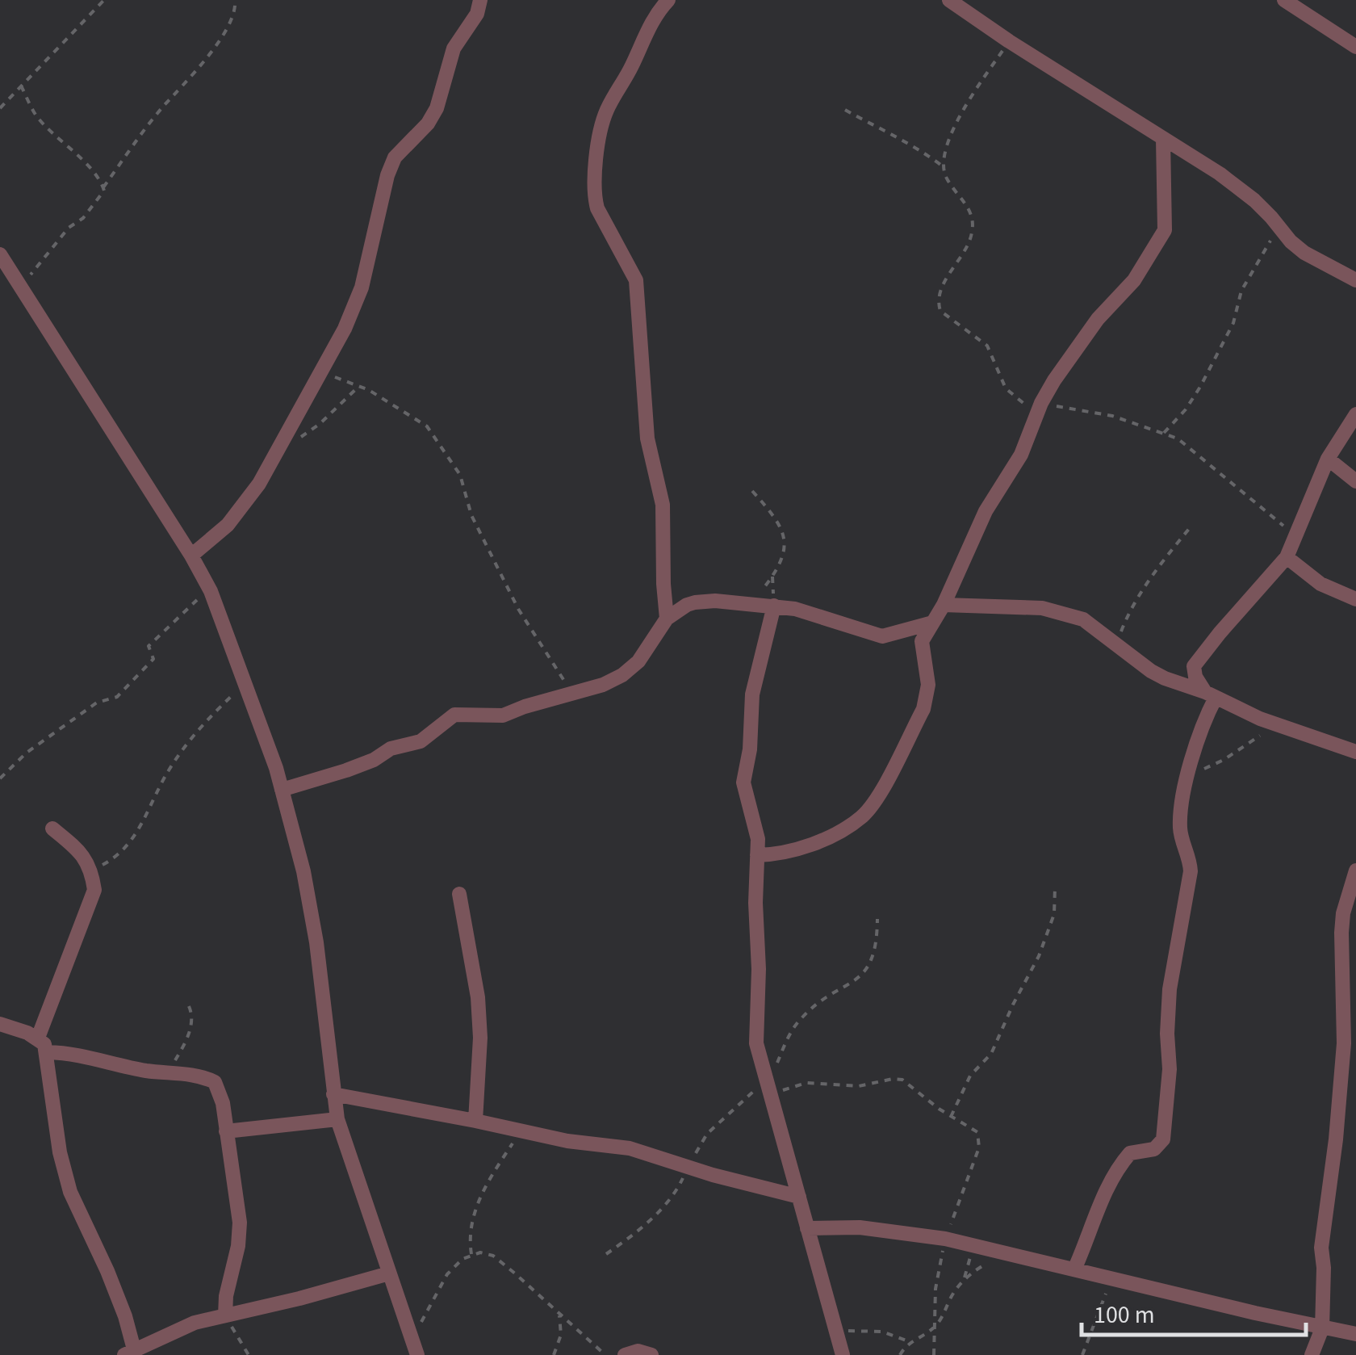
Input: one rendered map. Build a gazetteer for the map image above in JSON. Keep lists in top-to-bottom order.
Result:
{
  "scale_bar": "100 m"
}
